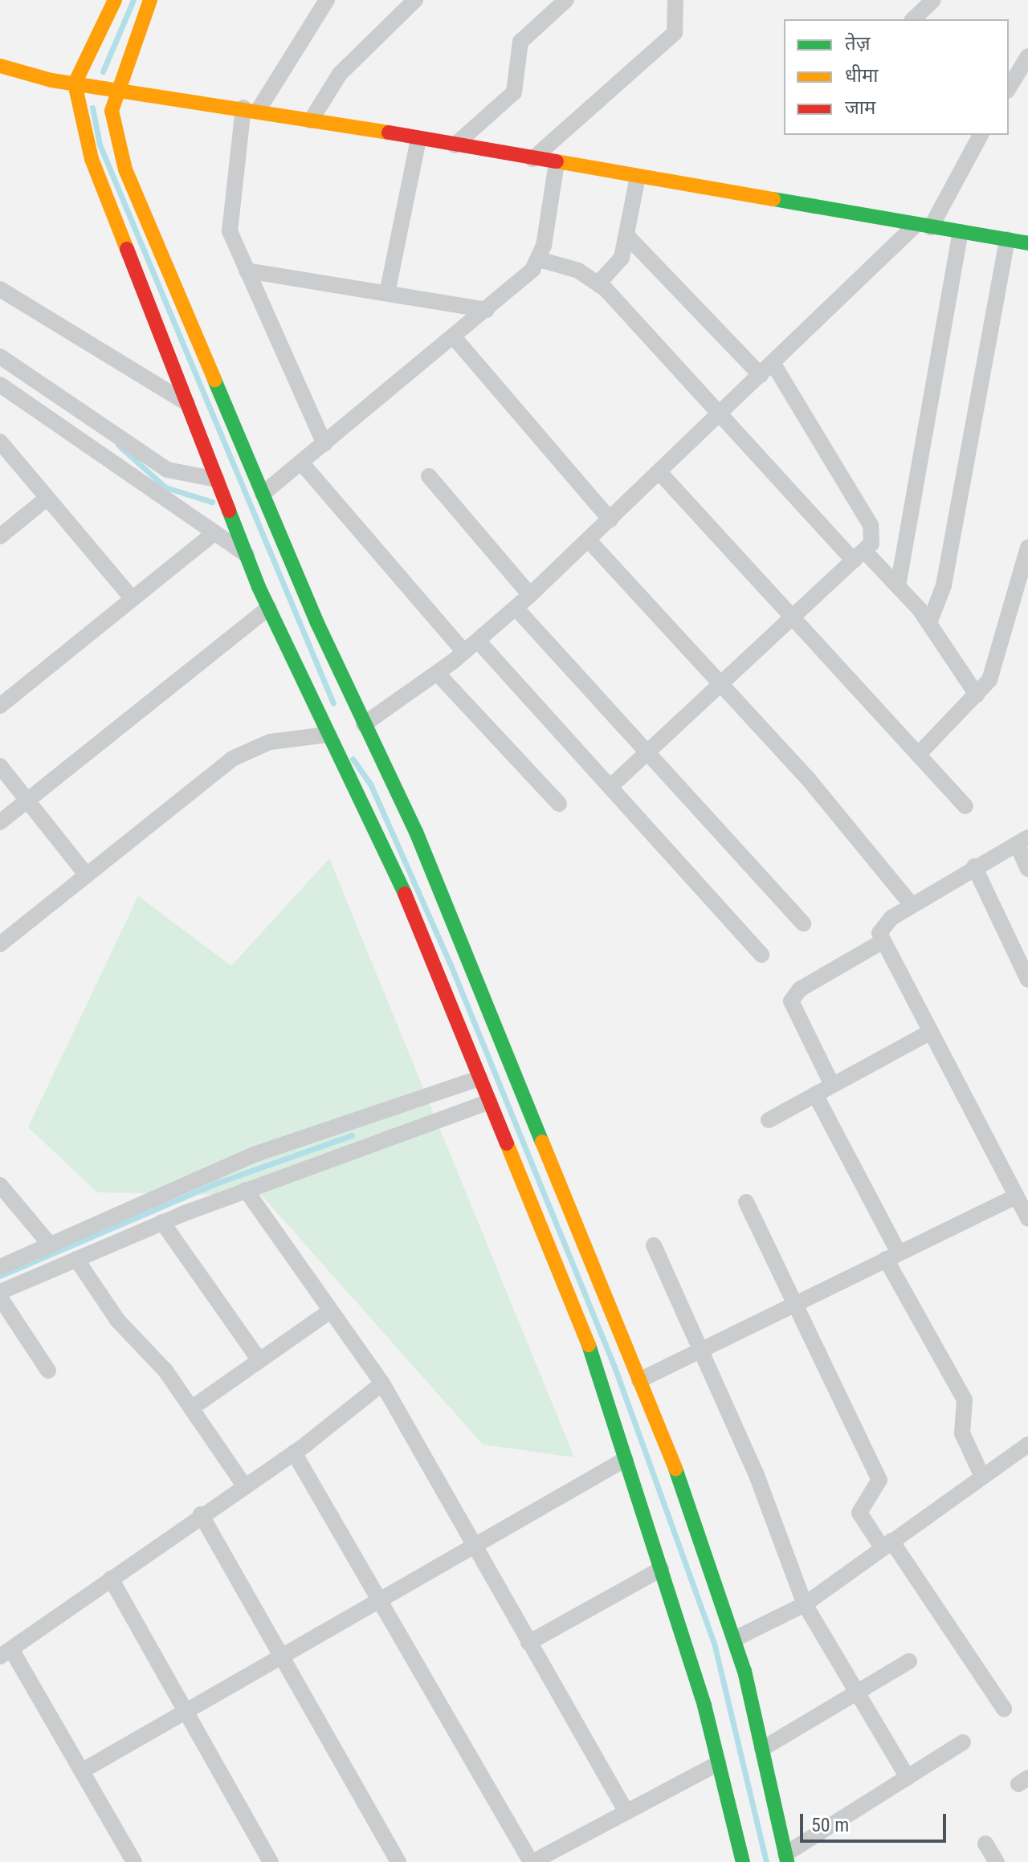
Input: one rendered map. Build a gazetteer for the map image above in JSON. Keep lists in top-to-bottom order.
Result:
{
  "legend": ["तेज़", "धीमा", "जाम"],
  "scale_bar": "50 m"
}
